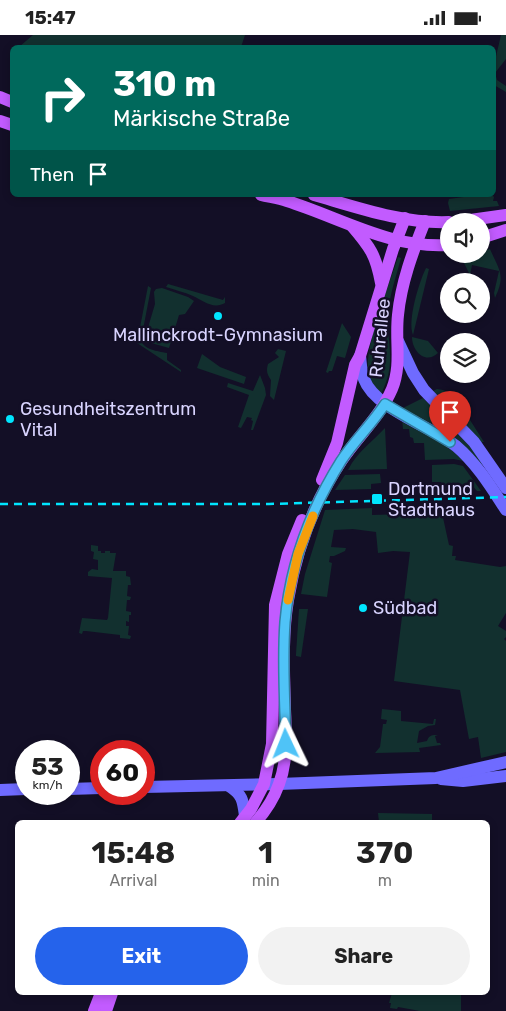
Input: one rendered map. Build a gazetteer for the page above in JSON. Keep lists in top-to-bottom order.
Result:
{
  "streets": {
    "main road": ["Ruhrallee"]
  },
  "places": {
    "other": ["Mallinckrodt-Gymnasium", "Gesundheitszentrum Vital", "Südbad"],
    "transit": ["Dortmund Stadthaus"]
  },
  "page": {
    "status": "15:47",
    "turn": ["310 m", "Märkische Straße"],
    "then": "Then",
    "speed": "53 km/h",
    "limit": "60",
    "eta": [
      "15:48",
      "Arrival",
      "1",
      "min",
      "370",
      "m"
    ],
    "buttons": ["Exit", "Share"]
  }
}
